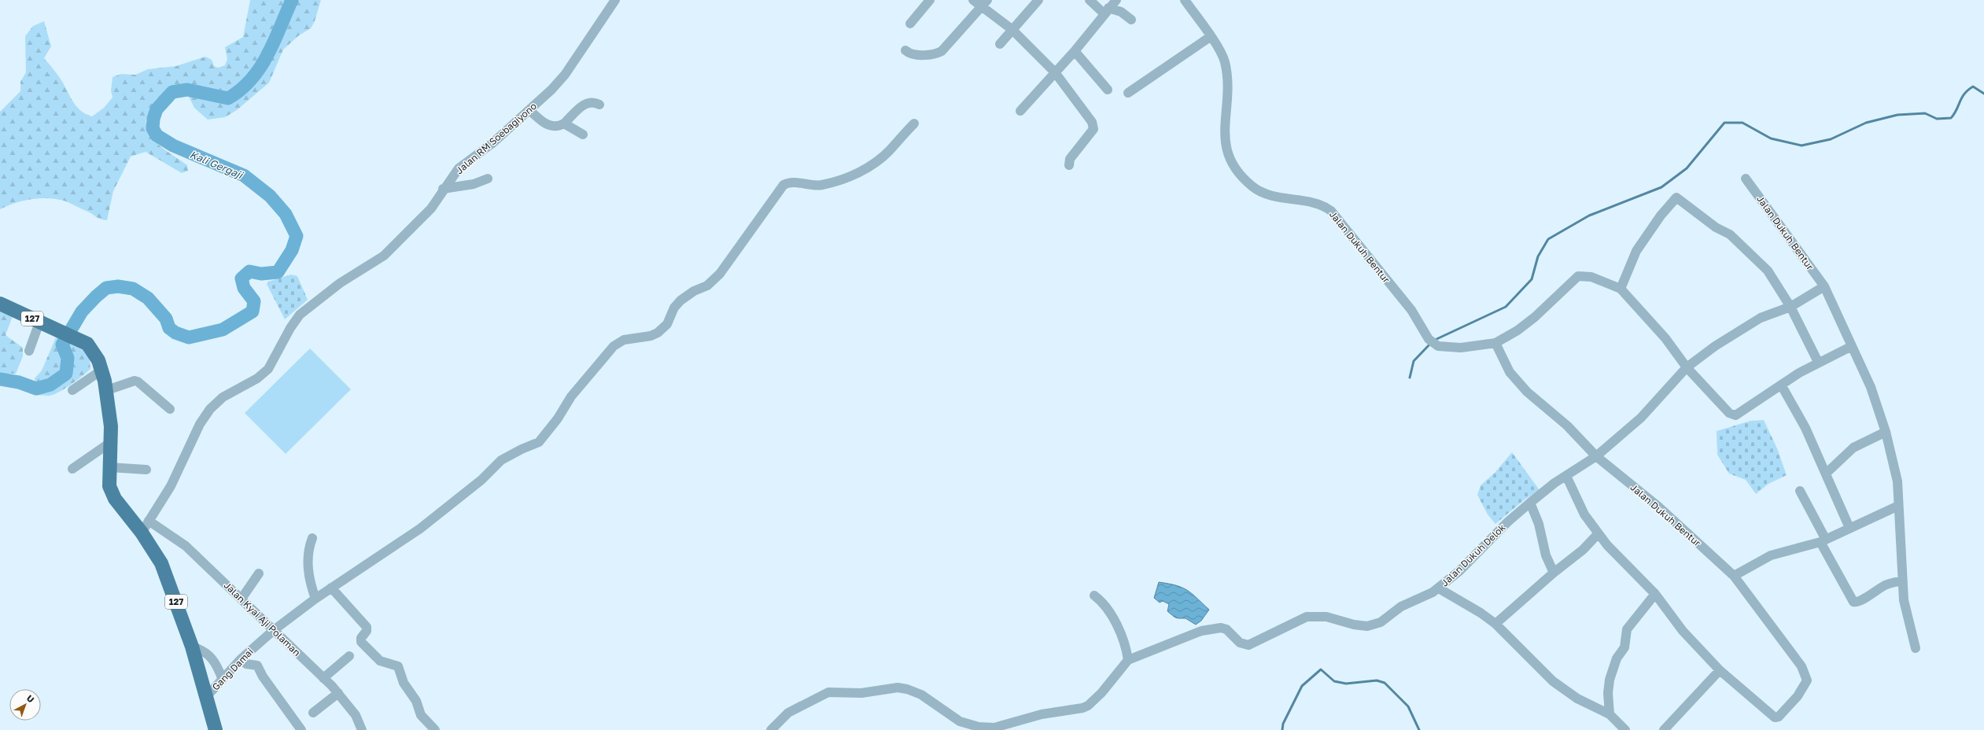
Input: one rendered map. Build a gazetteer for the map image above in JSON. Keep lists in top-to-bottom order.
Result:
{
  "streets": {
    "main road": ["127"],
    "street": [
      "Jalan RM Soebagiyono",
      "Jalan Dukuh Bentur",
      "Jalan Dukuh Delok",
      "Jalan Kyai Aji Polaman",
      "Gang Damai"
    ]
  },
  "crossings": [
    ["Jalan RM Soebagiyono", "127"],
    ["Jalan RM Soebagiyono", "Jalan Kyai Aji Polaman"],
    ["Jalan Dukuh Bentur", "Jalan Dukuh Delok"],
    ["127", "Jalan Kyai Aji Polaman"],
    ["127", "Gang Damai"],
    ["Jalan Kyai Aji Polaman", "Gang Damai"]
  ],
  "water": ["Kali Gergaji"],
  "north": "top right"
}
